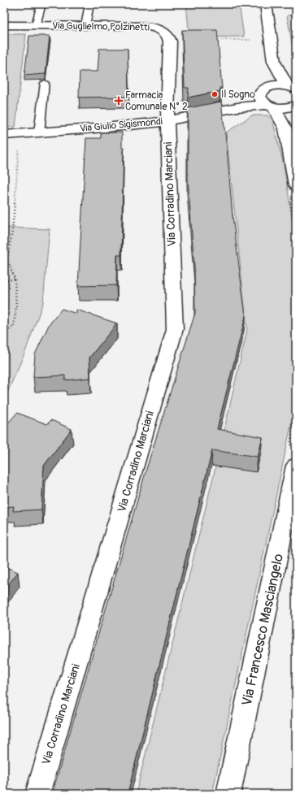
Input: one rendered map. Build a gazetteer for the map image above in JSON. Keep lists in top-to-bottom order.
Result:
{
  "streets": {
    "street": [
      "Via Guglielmo Polzinetti",
      "Via Giulio Sigismondi",
      "Via Corradino Marciani",
      "Via Francesco Masciangelo"
    ]
  },
  "crossings": [
    ["Via Guglielmo Polzinetti", "Via Giulio Sigismondi"],
    ["Via Guglielmo Polzinetti", "Via Corradino Marciani"],
    ["Via Giulio Sigismondi", "Via Corradino Marciani"]
  ],
  "places": {
    "other": ["Il Sogno"],
    "health": ["Farmacia Comunale N° 2"]
  }
}
